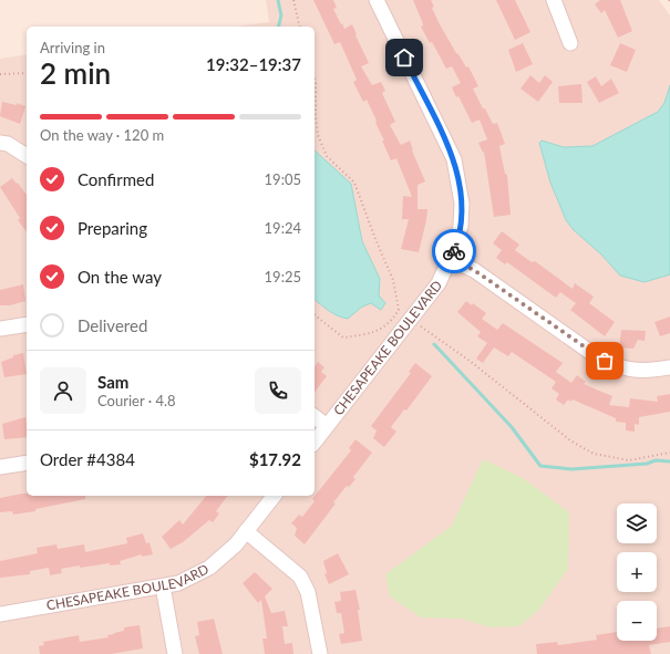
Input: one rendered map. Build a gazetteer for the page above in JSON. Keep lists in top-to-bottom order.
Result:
{
  "streets": {
    "street": ["CHESAPEAKE BOULEVARD"]
  },
  "page": {
    "heading": ["2 min", "Arriving in", "19:32–19:37"],
    "panel": [
      "Sam",
      "Courier · 4.8",
      "Order #4384",
      "$17.92"
    ],
    "bar": "On the way · 120 m",
    "list": [
      ["Confirmed", "19:05"],
      ["Preparing", "19:24"],
      ["On the way", "19:25"],
      "Delivered"
    ],
    "map_buttons": ["+", "−"]
  }
}
